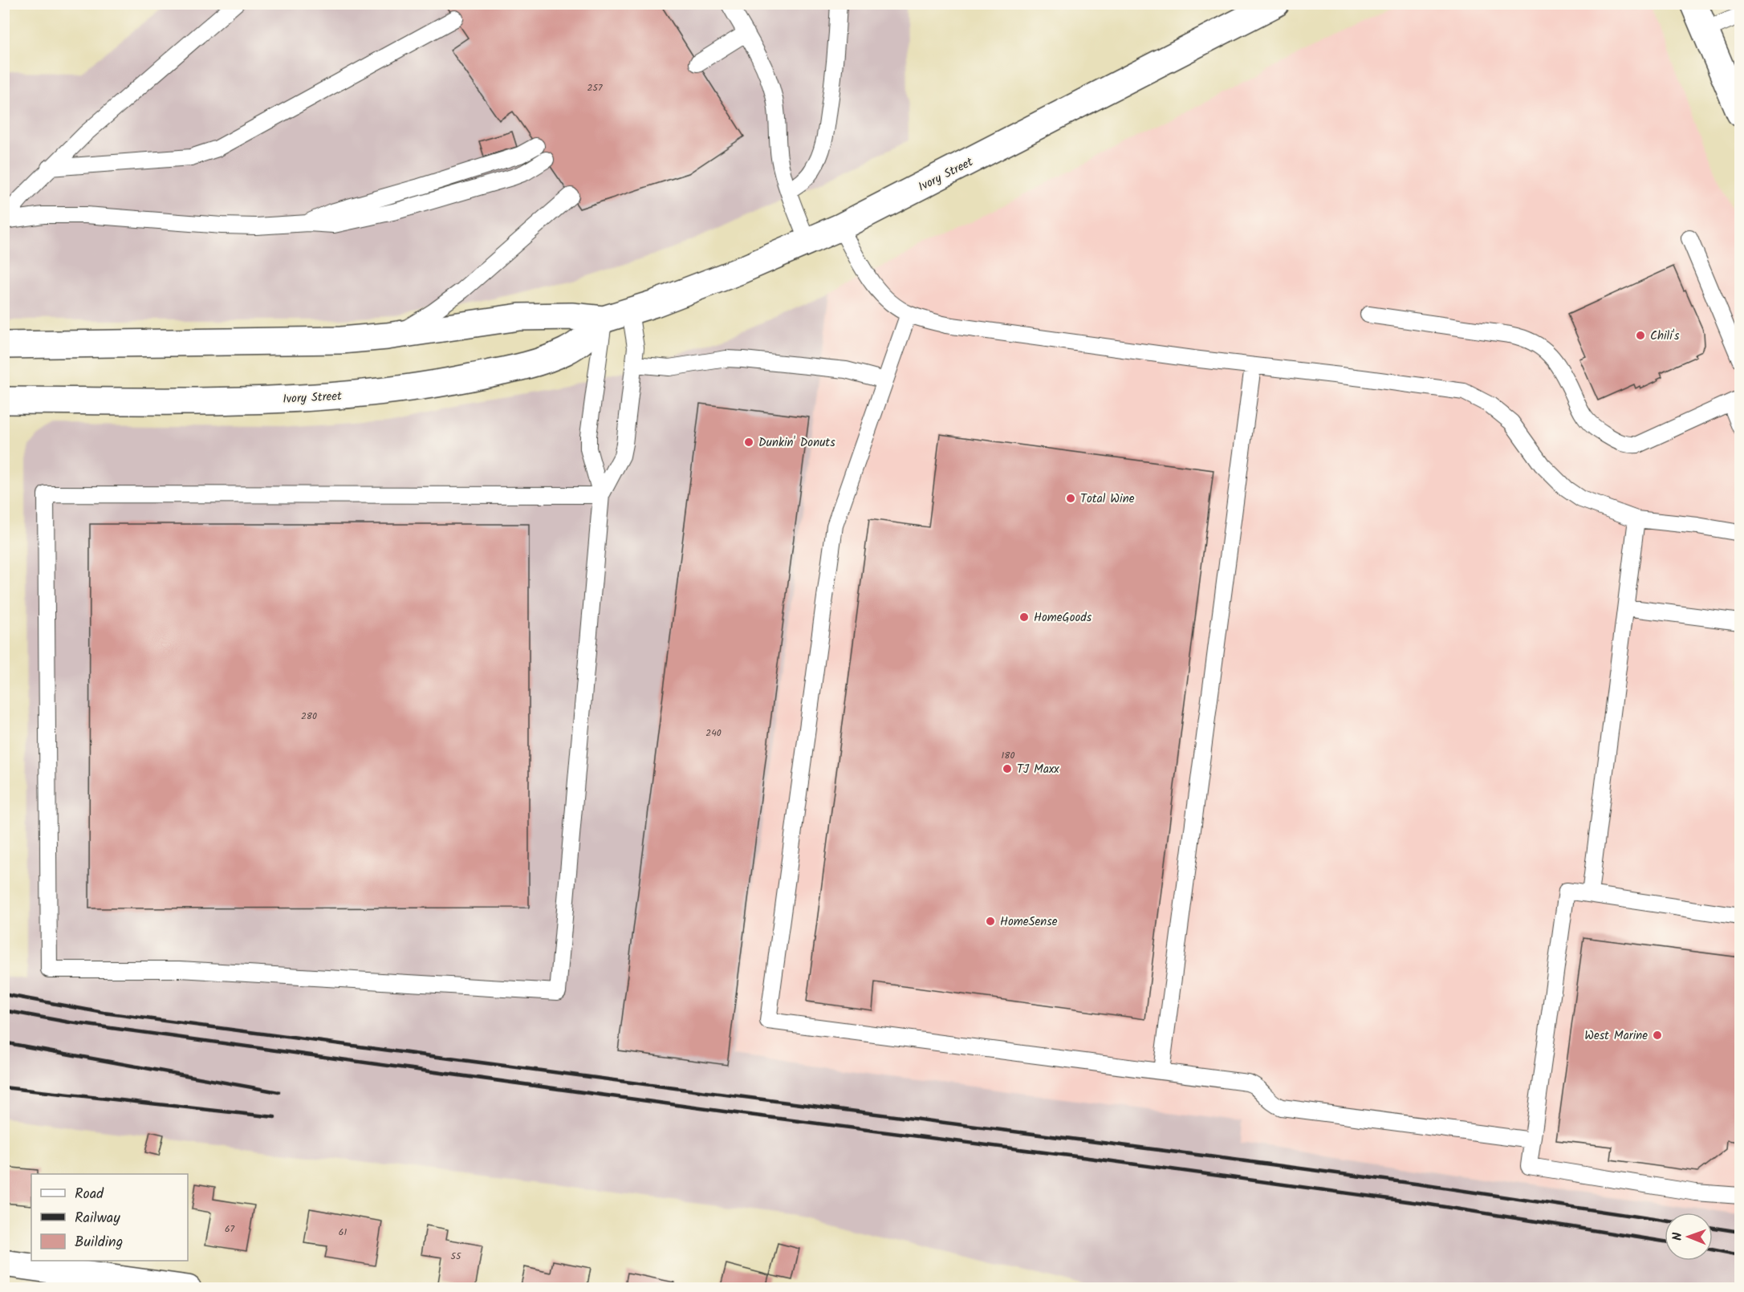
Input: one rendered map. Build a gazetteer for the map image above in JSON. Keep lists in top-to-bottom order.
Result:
{
  "streets": {
    "street": ["Ivory Street"]
  },
  "places": [
    "Chili's",
    "Dunkin' Donuts",
    "Total Wine",
    "HomeGoods",
    "TJ Maxx",
    "HomeSense",
    "West Marine"
  ],
  "house_numbers": [
    "257",
    "280",
    "240",
    "180",
    "67",
    "61",
    "55"
  ],
  "legend": ["Road", "Railway", "Building"],
  "north": "left"
}
